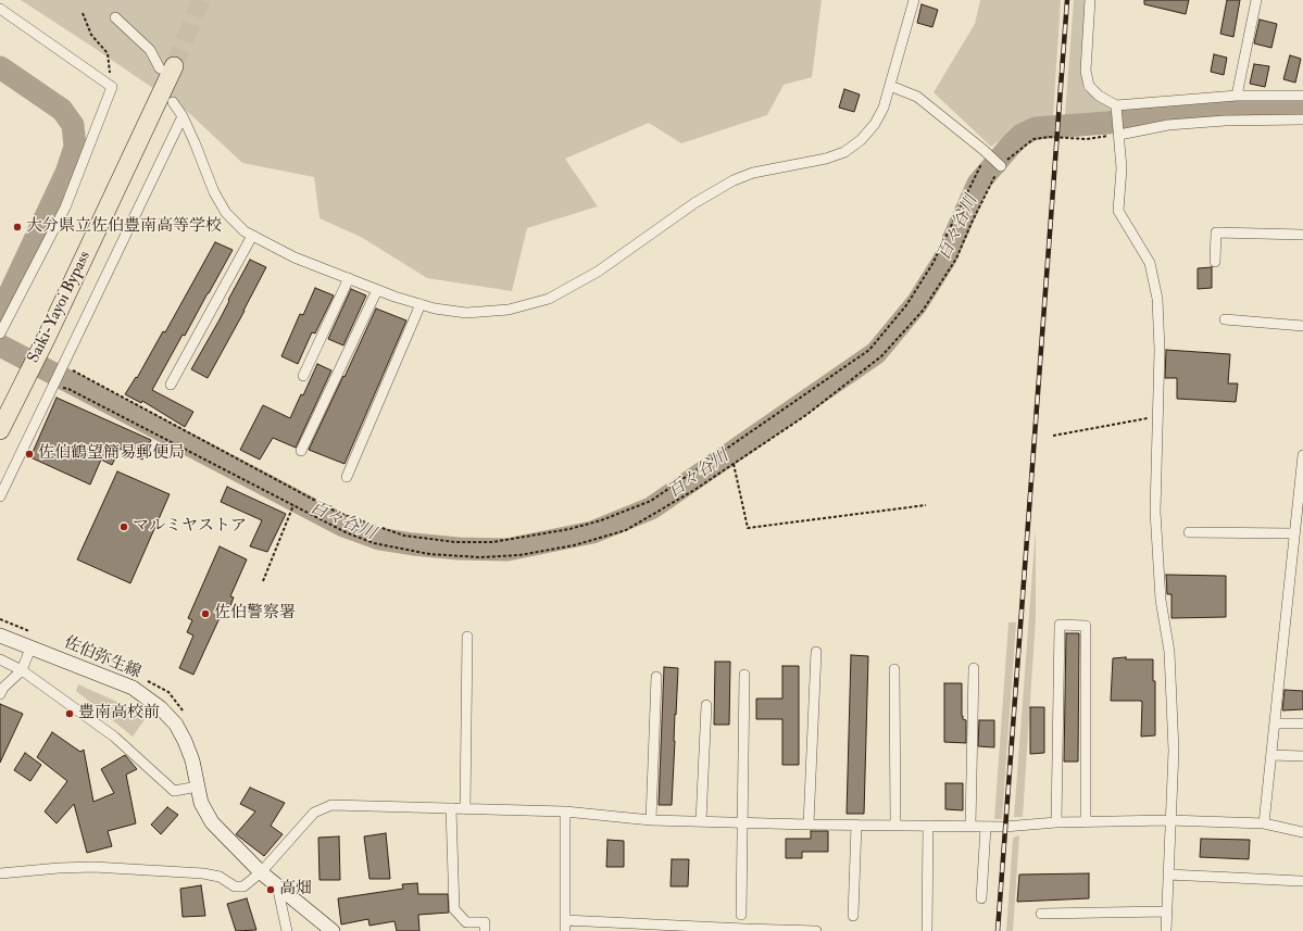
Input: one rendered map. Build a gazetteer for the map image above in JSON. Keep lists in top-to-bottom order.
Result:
{
  "streets": {
    "highway": ["Saiki-Yayoi Bypass"],
    "main road": ["佐伯弥生線"]
  },
  "water": ["百々谷川"],
  "places": [
    "大分県立佐伯豊南高等学校",
    "佐伯鶴望簡易郵便局",
    "マルミヤストア",
    "佐伯警察署",
    "豊南高校前",
    "高畑"
  ]
}
